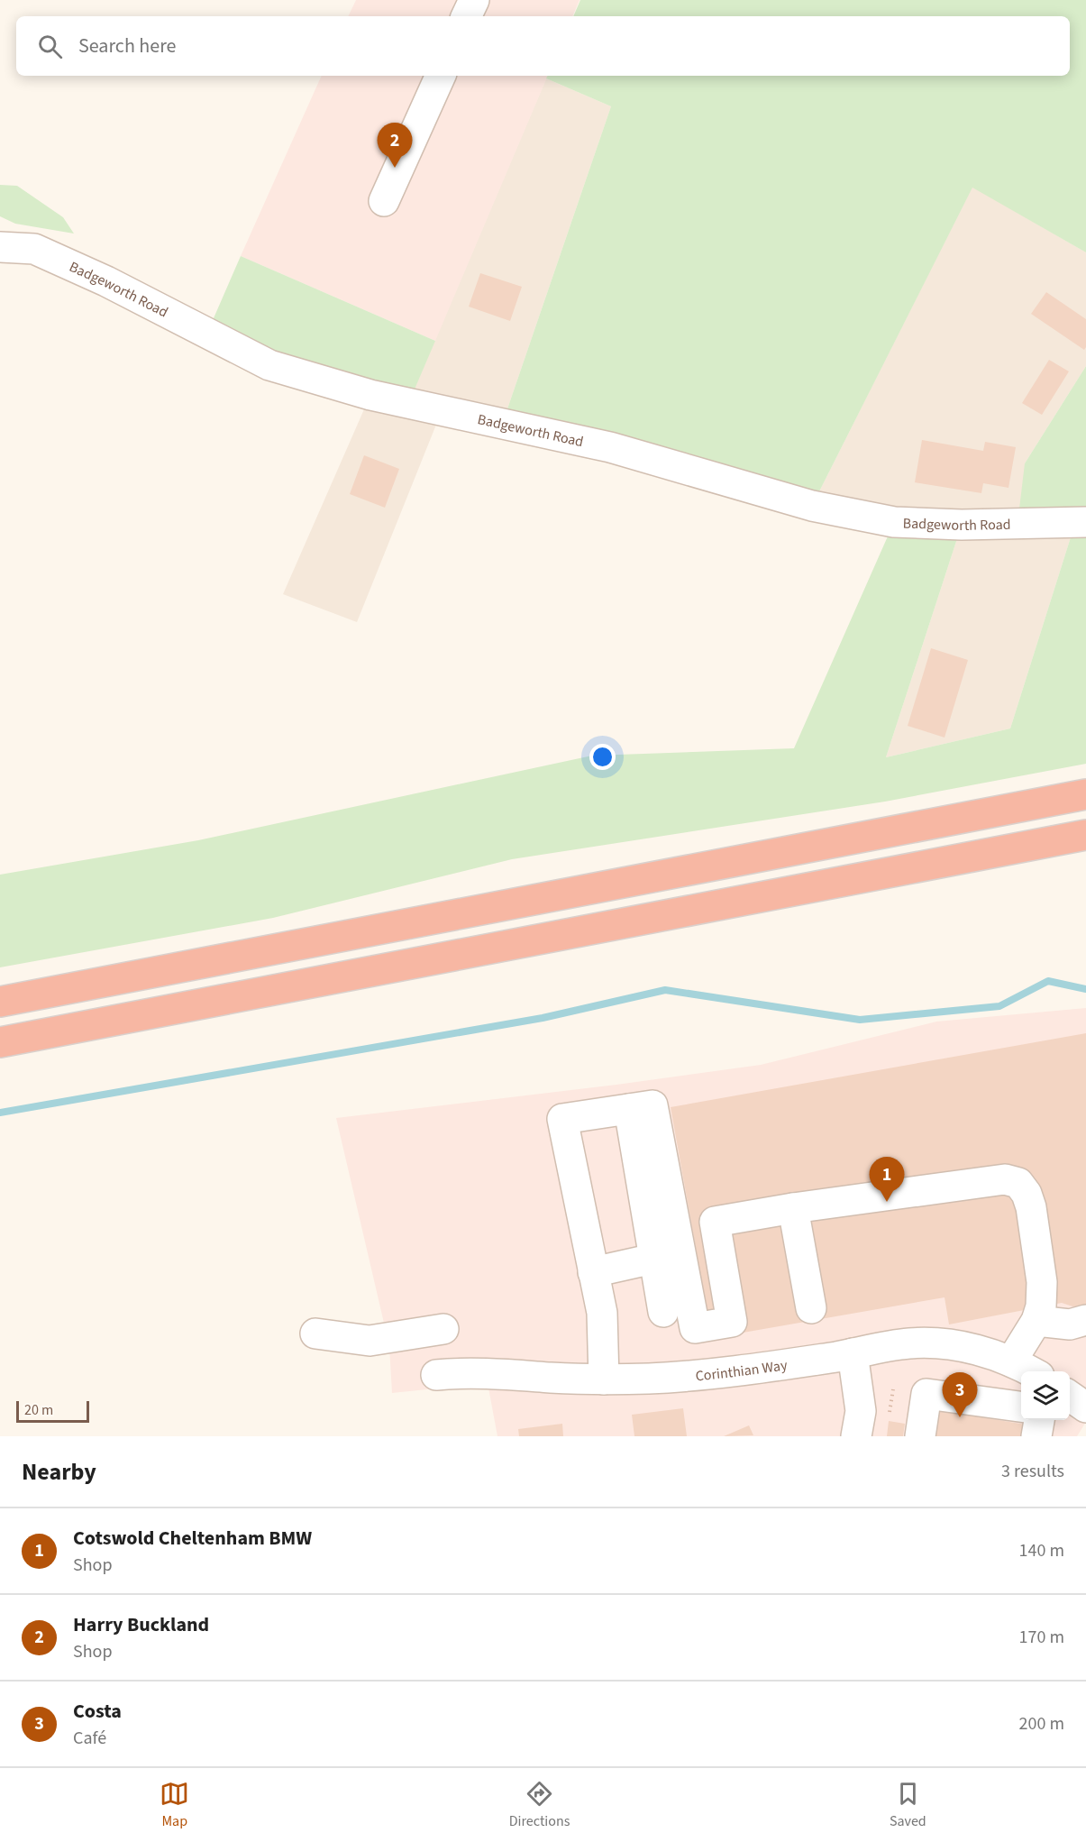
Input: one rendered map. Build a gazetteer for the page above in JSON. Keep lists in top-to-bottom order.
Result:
{
  "streets": {
    "street": ["Badgeworth Road", "Corinthian Way"]
  },
  "scale_bar": "20 m",
  "page": {
    "search": "Search here",
    "pins": ["2", "1", "3"],
    "scale": "20 m",
    "heading": ["Nearby", "3 results"],
    "list": [
      {
        "mark": "1",
        "name": "Cotswold Cheltenham BMW",
        "note": "Shop",
        "value": "140 m"
      },
      {
        "mark": "2",
        "name": "Harry Buckland",
        "note": "Shop",
        "value": "170 m"
      },
      {
        "mark": "3",
        "name": "Costa",
        "note": "Café",
        "value": "200 m"
      }
    ],
    "nav": ["Map", "Directions", "Saved"]
  }
}
